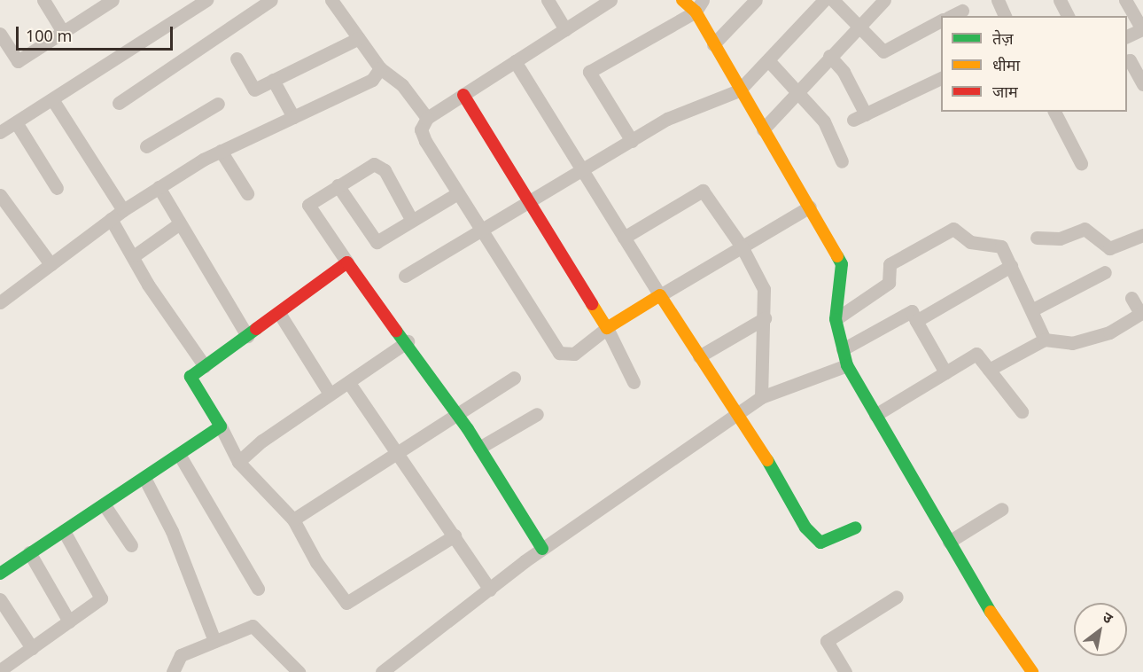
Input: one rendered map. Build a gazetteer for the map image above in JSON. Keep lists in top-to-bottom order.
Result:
{
  "legend": ["तेज़", "धीमा", "जाम"],
  "scale_bar": "100 m",
  "north": "top right"
}
